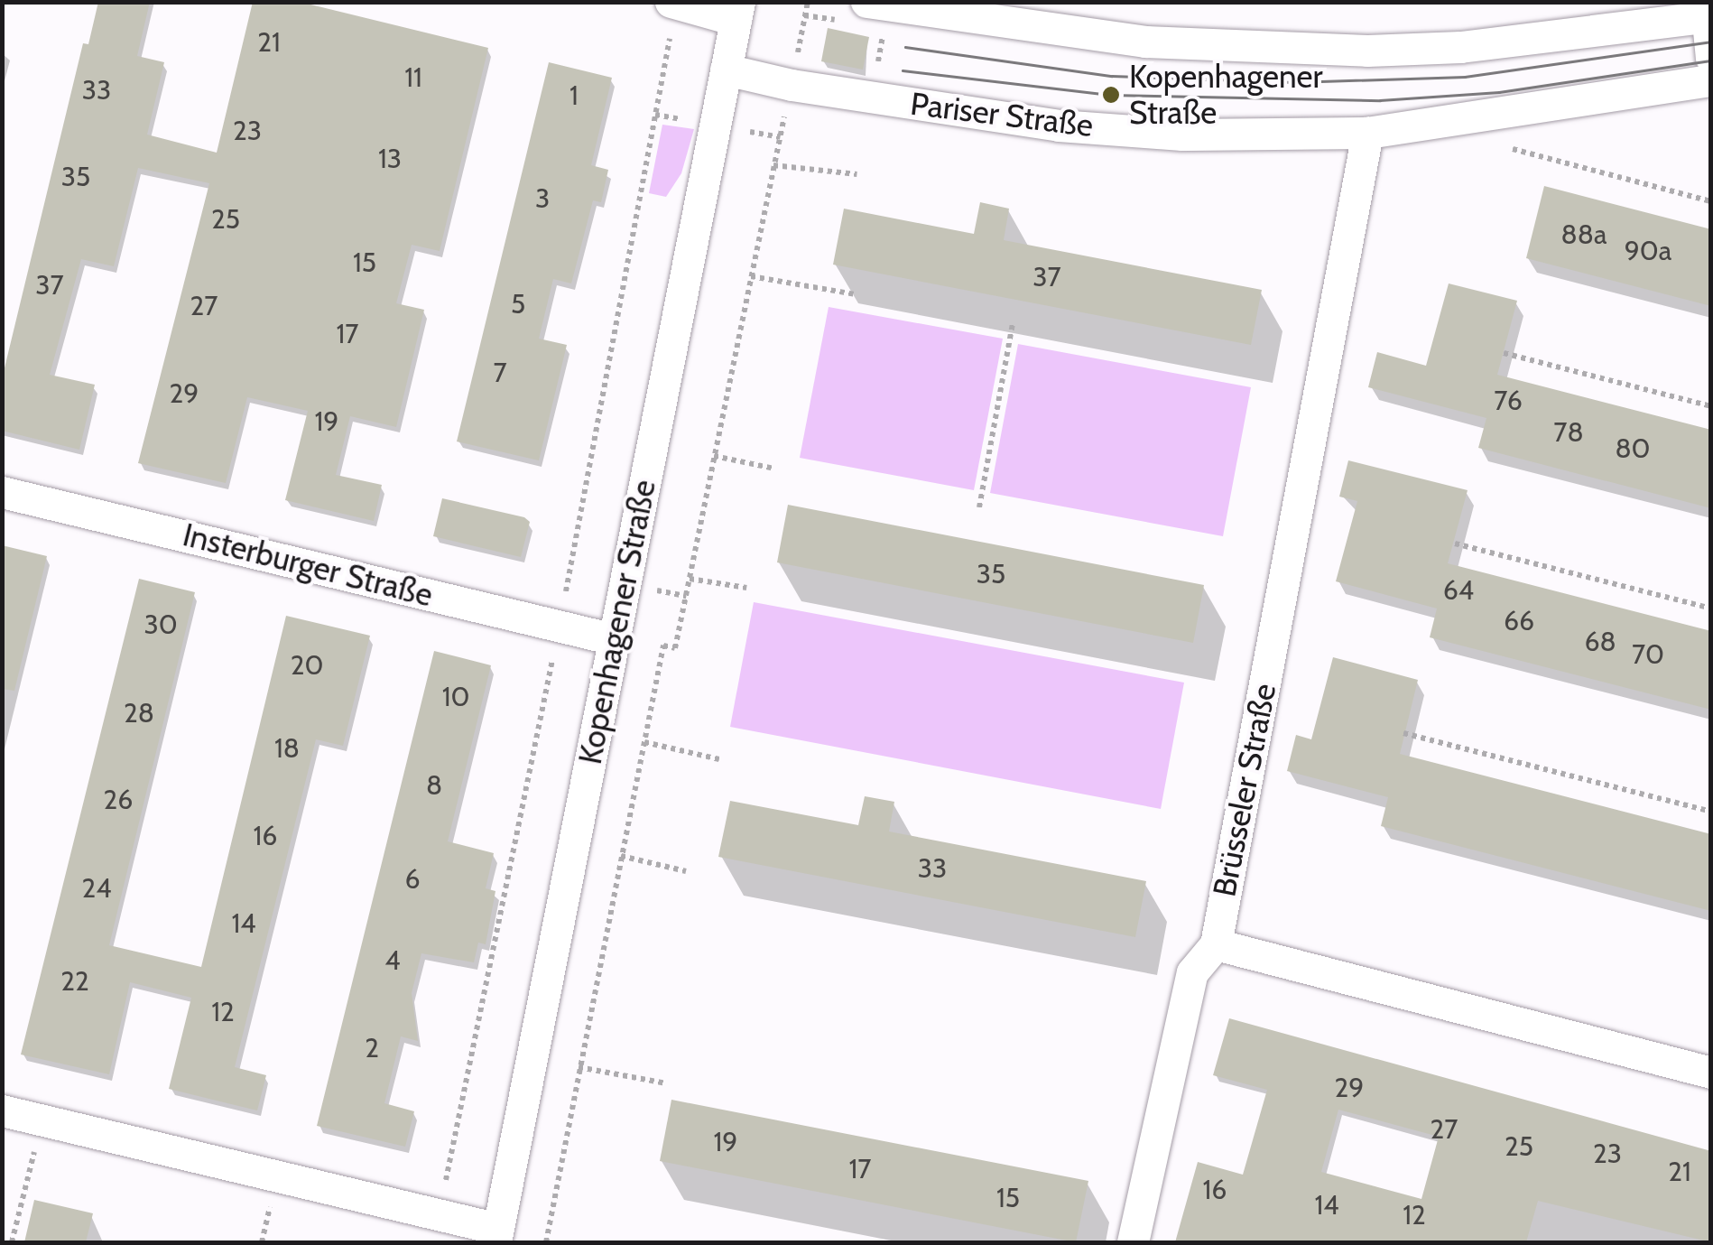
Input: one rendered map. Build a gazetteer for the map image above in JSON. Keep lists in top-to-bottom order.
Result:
{
  "streets": {
    "street": [
      "Pariser Straße",
      "Insterburger Straße",
      "Kopenhagener Straße",
      "Brüsseler Straße"
    ]
  },
  "crossings": [
    ["Pariser Straße", "Kopenhagener Straße"],
    ["Pariser Straße", "Brüsseler Straße"],
    ["Insterburger Straße", "Kopenhagener Straße"]
  ],
  "places": ["Kopenhagener Straße"],
  "house_numbers": [
    "21",
    "11",
    "33",
    "1",
    "23",
    "13",
    "35",
    "3",
    "25",
    "88a",
    "90a",
    "15",
    "37",
    "37",
    "5",
    "27",
    "17",
    "7",
    "29",
    "76",
    "19",
    "78",
    "80",
    "35",
    "64",
    "66",
    "30",
    "68",
    "70",
    "20",
    "10",
    "28",
    "18",
    "8",
    "26",
    "16",
    "33",
    "6",
    "24",
    "14",
    "4",
    "22",
    "12",
    "2",
    "29",
    "27",
    "19",
    "25",
    "23",
    "17",
    "21",
    "16",
    "15",
    "14",
    "12"
  ]
}
